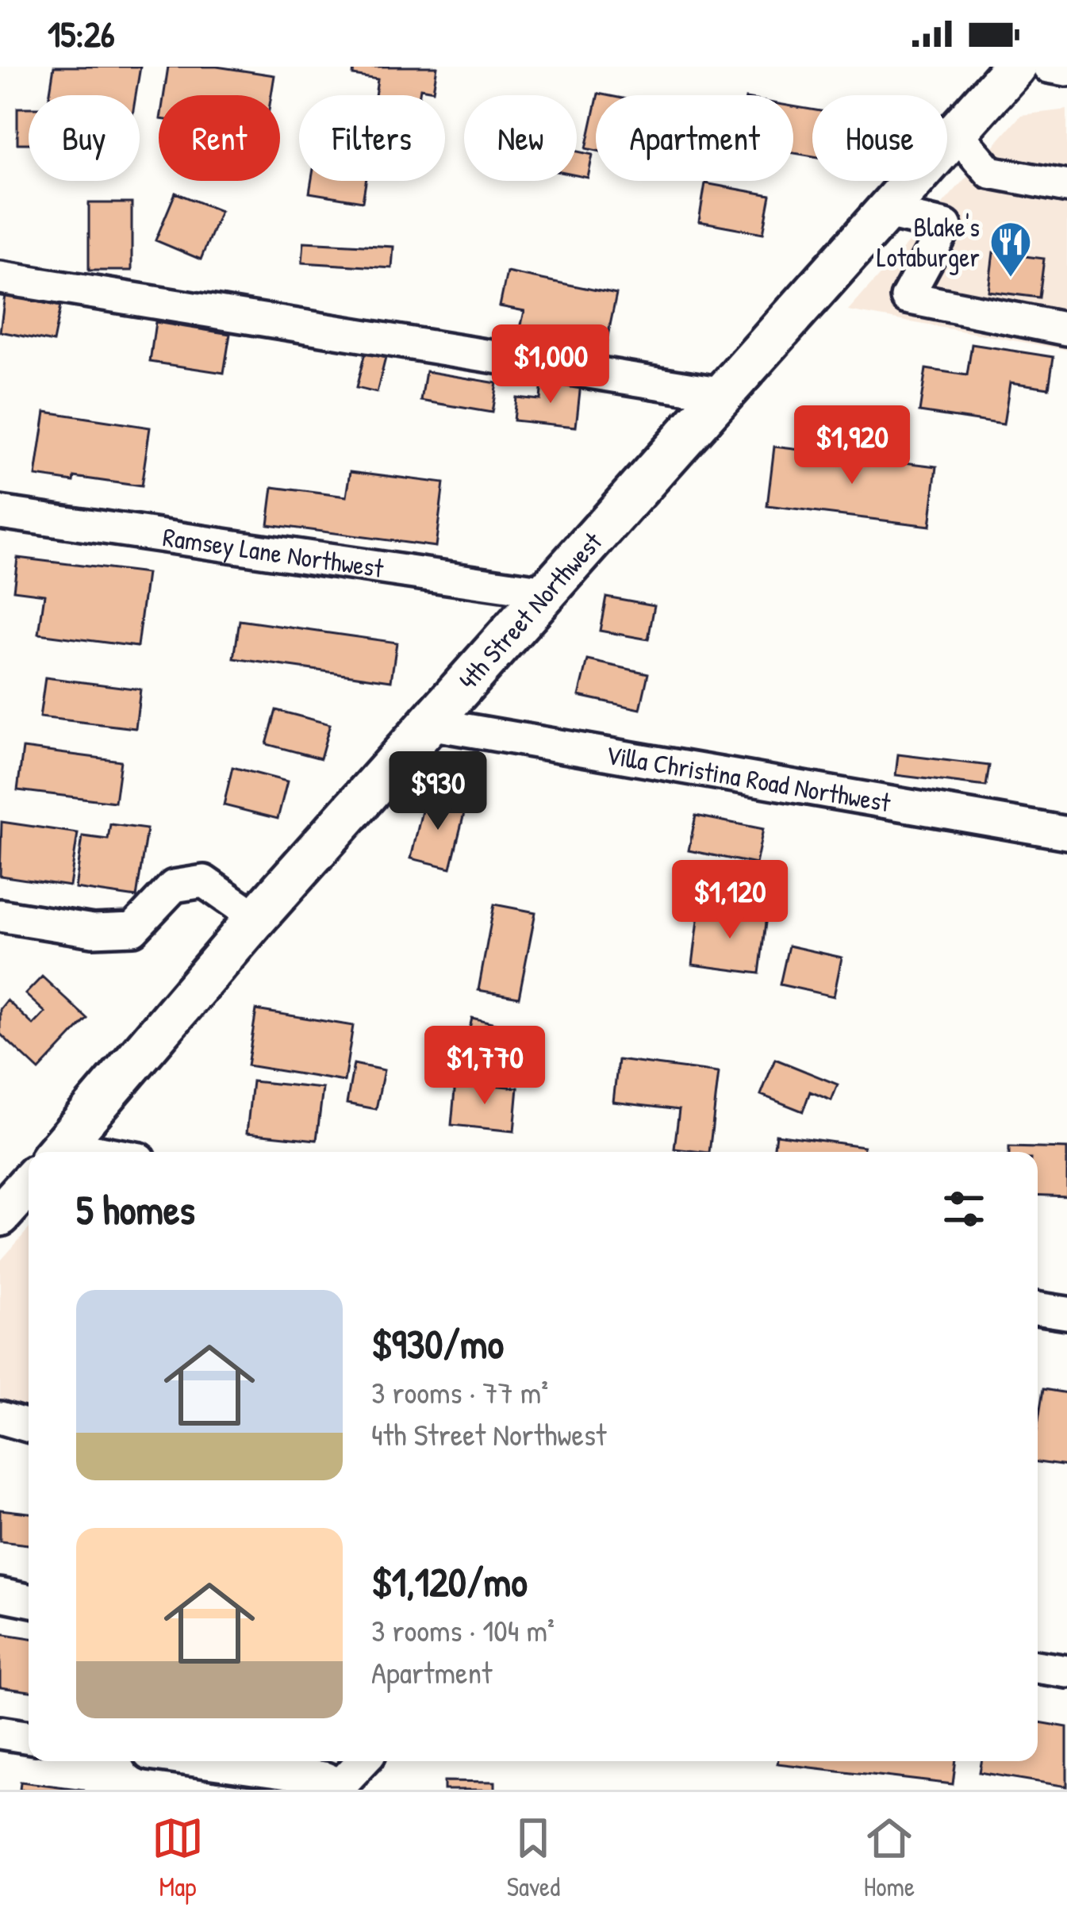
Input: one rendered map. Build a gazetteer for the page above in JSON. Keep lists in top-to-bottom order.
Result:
{
  "streets": {
    "main road": ["4th Street Northwest"],
    "street": ["Ramsey Lane Northwest", "Villa Christina Road Northwest"]
  },
  "crossings": [
    ["Ramsey Lane Northwest", "4th Street Northwest"],
    ["4th Street Northwest", "Villa Christina Road Northwest"]
  ],
  "places": {
    "restaurant": ["Blake's Lotaburger"]
  },
  "page": {
    "status": "15:26",
    "chip": [
      "Buy",
      "Rent",
      "Filters",
      "New",
      "Apartment",
      "House"
    ],
    "price": [
      "$1,000",
      "$1,920",
      "$930",
      "$1,120",
      "$1,770"
    ],
    "heading": "5 homes",
    "list": [
      {
        "name": "$930/mo",
        "note": "3 rooms · 77 m² · 4th Street Northwest"
      },
      {
        "name": "$1,120/mo",
        "note": "3 rooms · 104 m² · Apartment"
      }
    ],
    "tabs": ["Map", "Saved", "Home"]
  }
}
